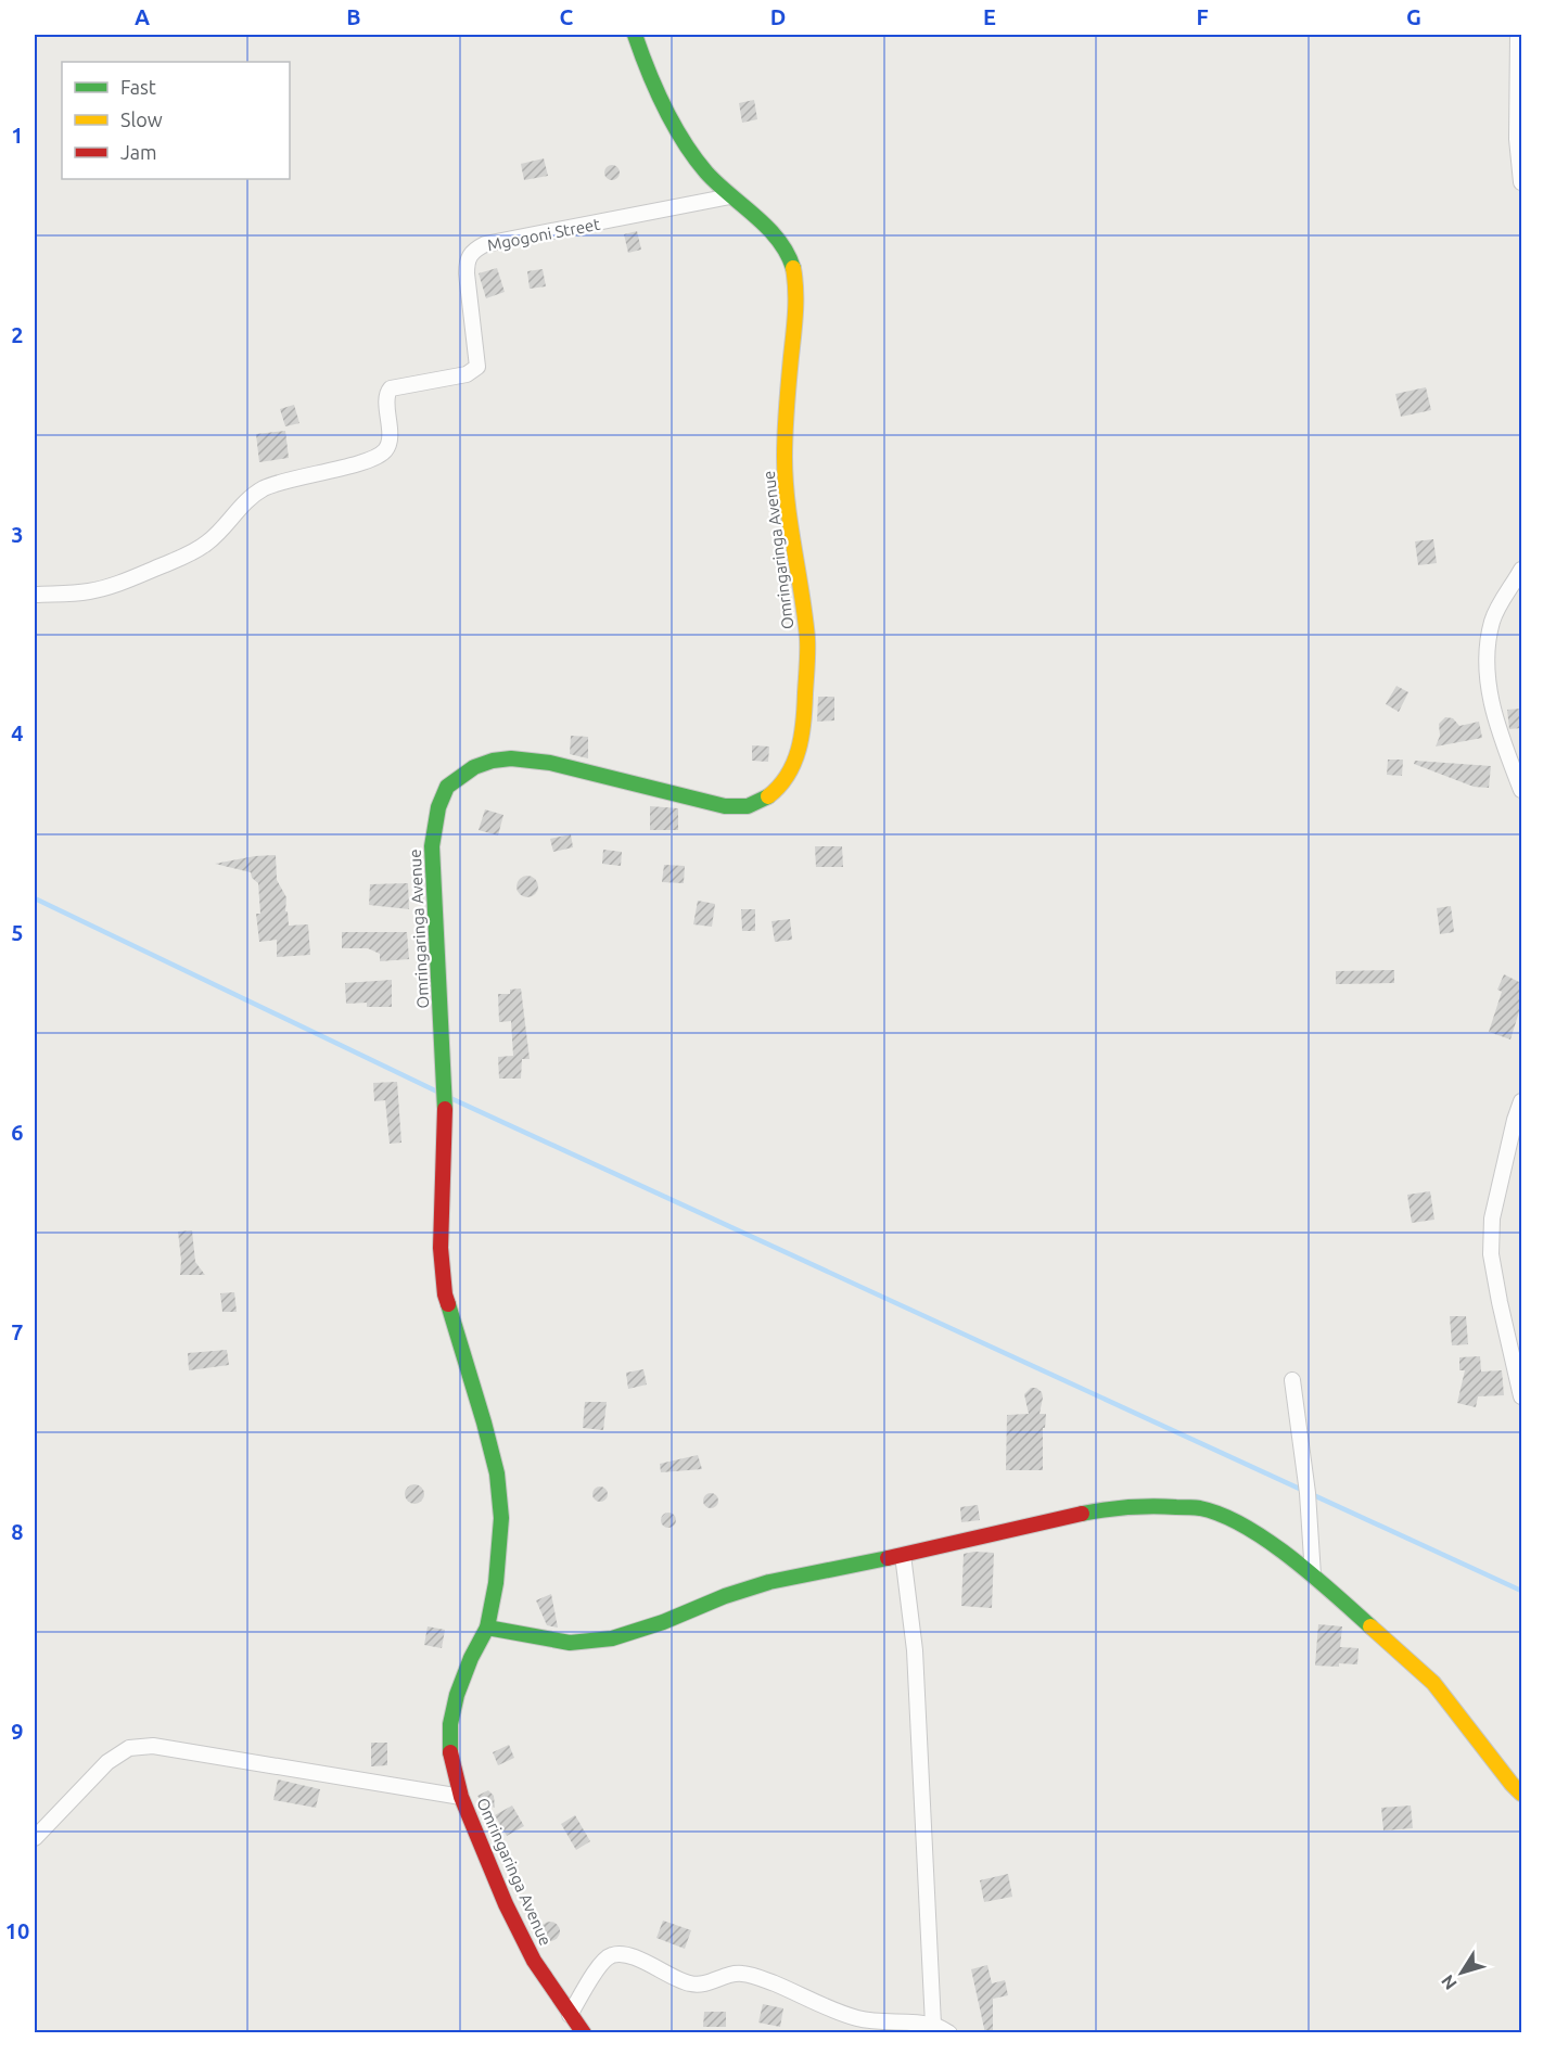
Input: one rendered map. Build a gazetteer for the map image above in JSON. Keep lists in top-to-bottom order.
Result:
{
  "streets": {
    "street": ["Mgogoni Street", "Omringaringa Avenue"]
  },
  "crossings": [
    ["Mgogoni Street", "Omringaringa Avenue"]
  ],
  "legend": ["Fast", "Slow", "Jam"],
  "north": "bottom left",
  "grid": {
    "columns": [
      "A",
      "B",
      "C",
      "D",
      "E",
      "F",
      "G"
    ],
    "rows": [
      "1",
      "2",
      "3",
      "4",
      "5",
      "6",
      "7",
      "8",
      "9",
      "10"
    ]
  }
}
